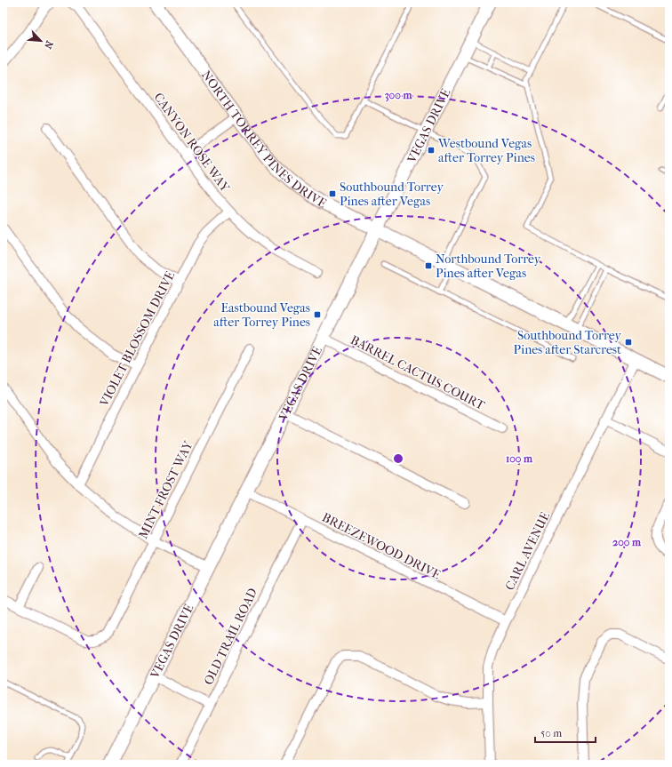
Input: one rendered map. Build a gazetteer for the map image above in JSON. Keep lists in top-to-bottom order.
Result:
{
  "streets": {
    "main road": ["VEGAS DRIVE", "NORTH TORREY PINES DRIVE"],
    "street": [
      "CANYON ROSE WAY",
      "VIOLET BLOSSOM DRIVE",
      "BARREL CACTUS COURT",
      "MINT FROST WAY",
      "BREEZEWOOD DRIVE",
      "CARL AVENUE",
      "OLD TRAIL ROAD"
    ]
  },
  "crossings": [
    ["VEGAS DRIVE", "NORTH TORREY PINES DRIVE"],
    ["VEGAS DRIVE", "BARREL CACTUS COURT"],
    ["VEGAS DRIVE", "BREEZEWOOD DRIVE"],
    ["NORTH TORREY PINES DRIVE", "CARL AVENUE"],
    ["CANYON ROSE WAY", "VIOLET BLOSSOM DRIVE"],
    ["BREEZEWOOD DRIVE", "CARL AVENUE"],
    ["BREEZEWOOD DRIVE", "OLD TRAIL ROAD"]
  ],
  "places": {
    "transit": [
      "Westbound Vegas after Torrey Pines",
      "Southbound Torrey Pines after Vegas",
      "Northbound Torrey Pines after Vegas",
      "Eastbound Vegas after Torrey Pines",
      "Southbound Torrey Pines after Starcrest"
    ]
  },
  "scale_bar": "50 m",
  "north": "bottom right",
  "rings": ["300 m", "100 m", "200 m"]
}
